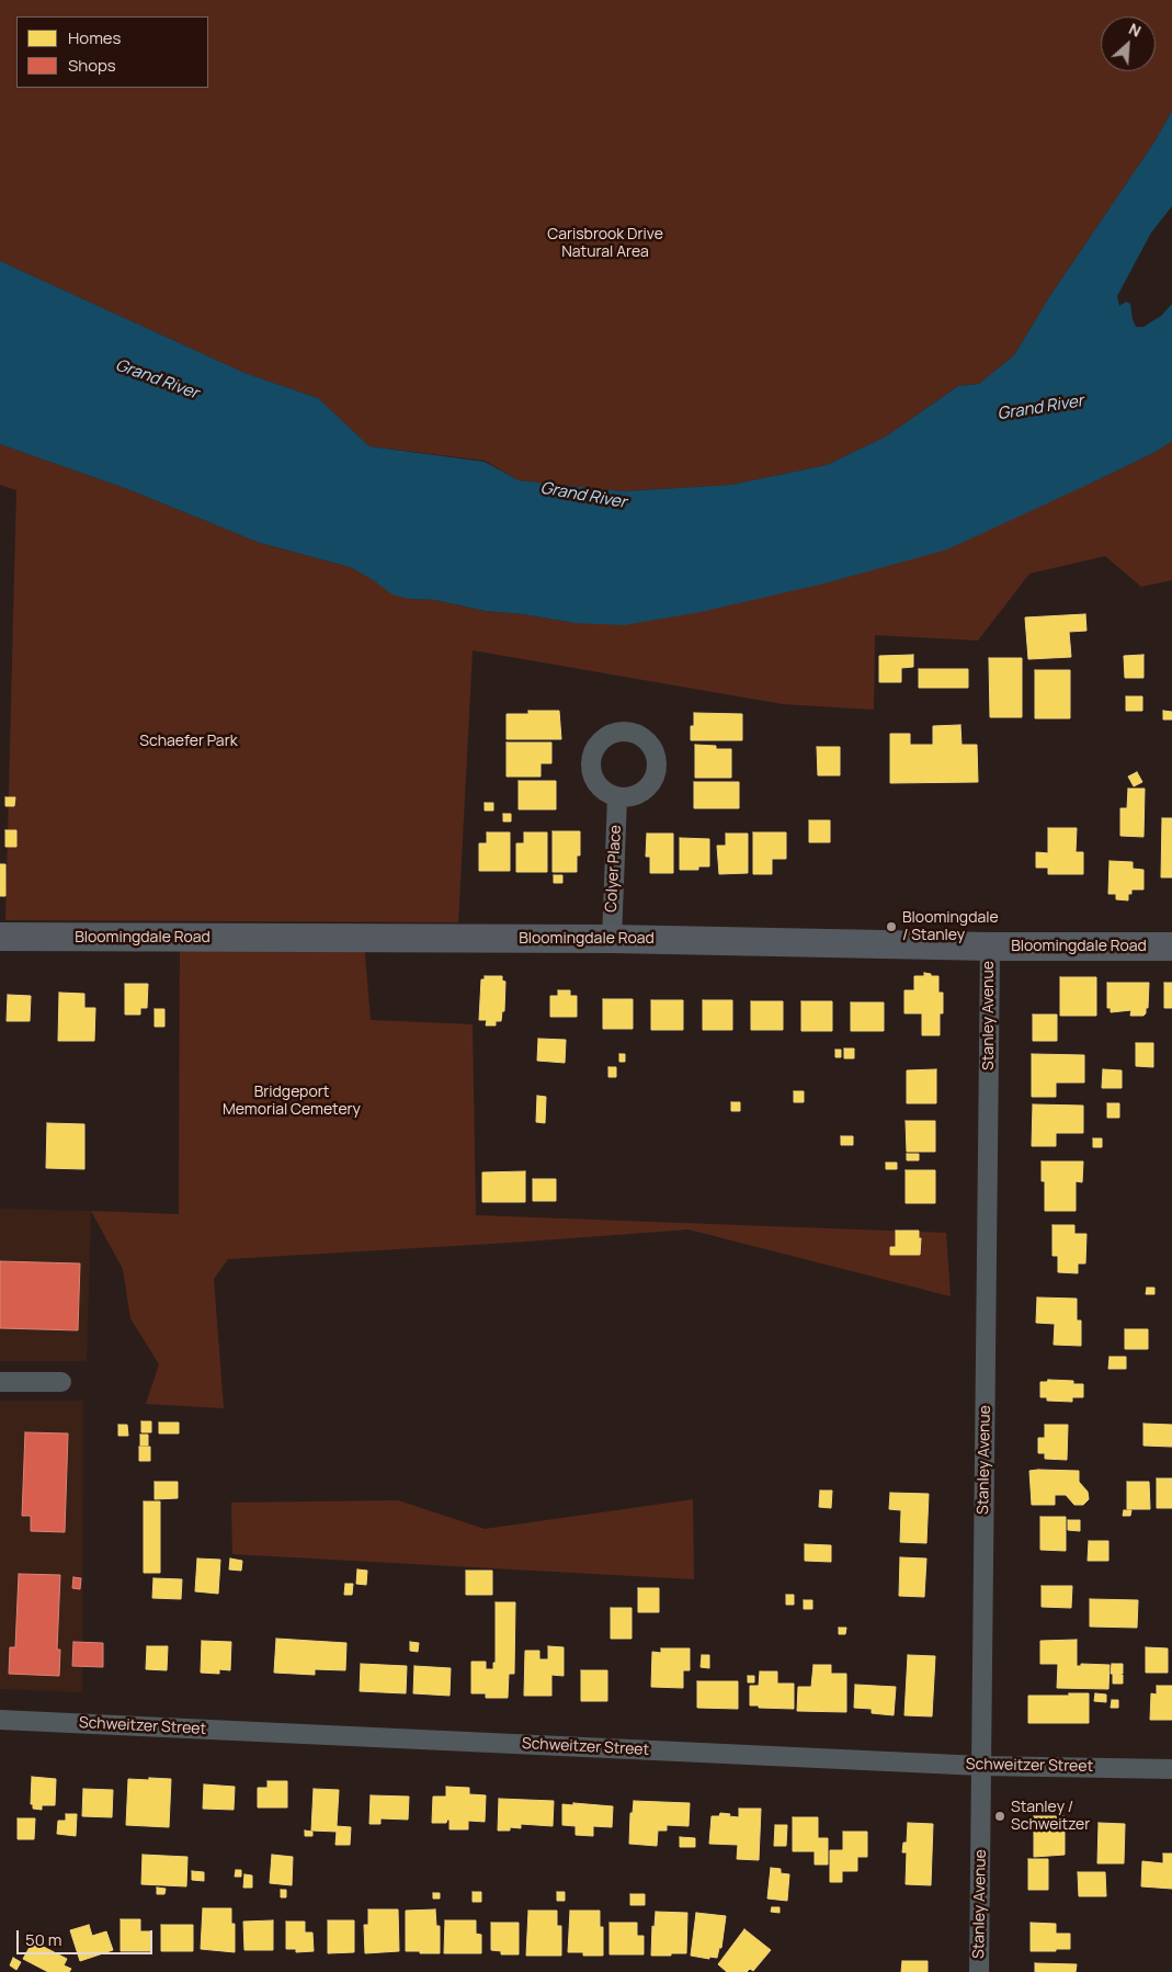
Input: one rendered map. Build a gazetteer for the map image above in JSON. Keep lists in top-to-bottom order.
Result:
{
  "streets": {
    "main road": ["Bloomingdale Road"],
    "street": ["Colyer Place", "Stanley Avenue", "Schweitzer Street"]
  },
  "crossings": [
    ["Colyer Place", "Bloomingdale Road"],
    ["Bloomingdale Road", "Stanley Avenue"],
    ["Stanley Avenue", "Schweitzer Street"]
  ],
  "water": ["Grand River"],
  "parks": ["Carisbrook Drive Natural Area", "Schaefer Park", "Bridgeport Memorial Cemetery"],
  "places": ["Bloomingdale / Stanley", "Stanley / Schweitzer"],
  "legend": ["Homes", "Shops"],
  "scale_bar": "50 m",
  "north": "top right"
}
